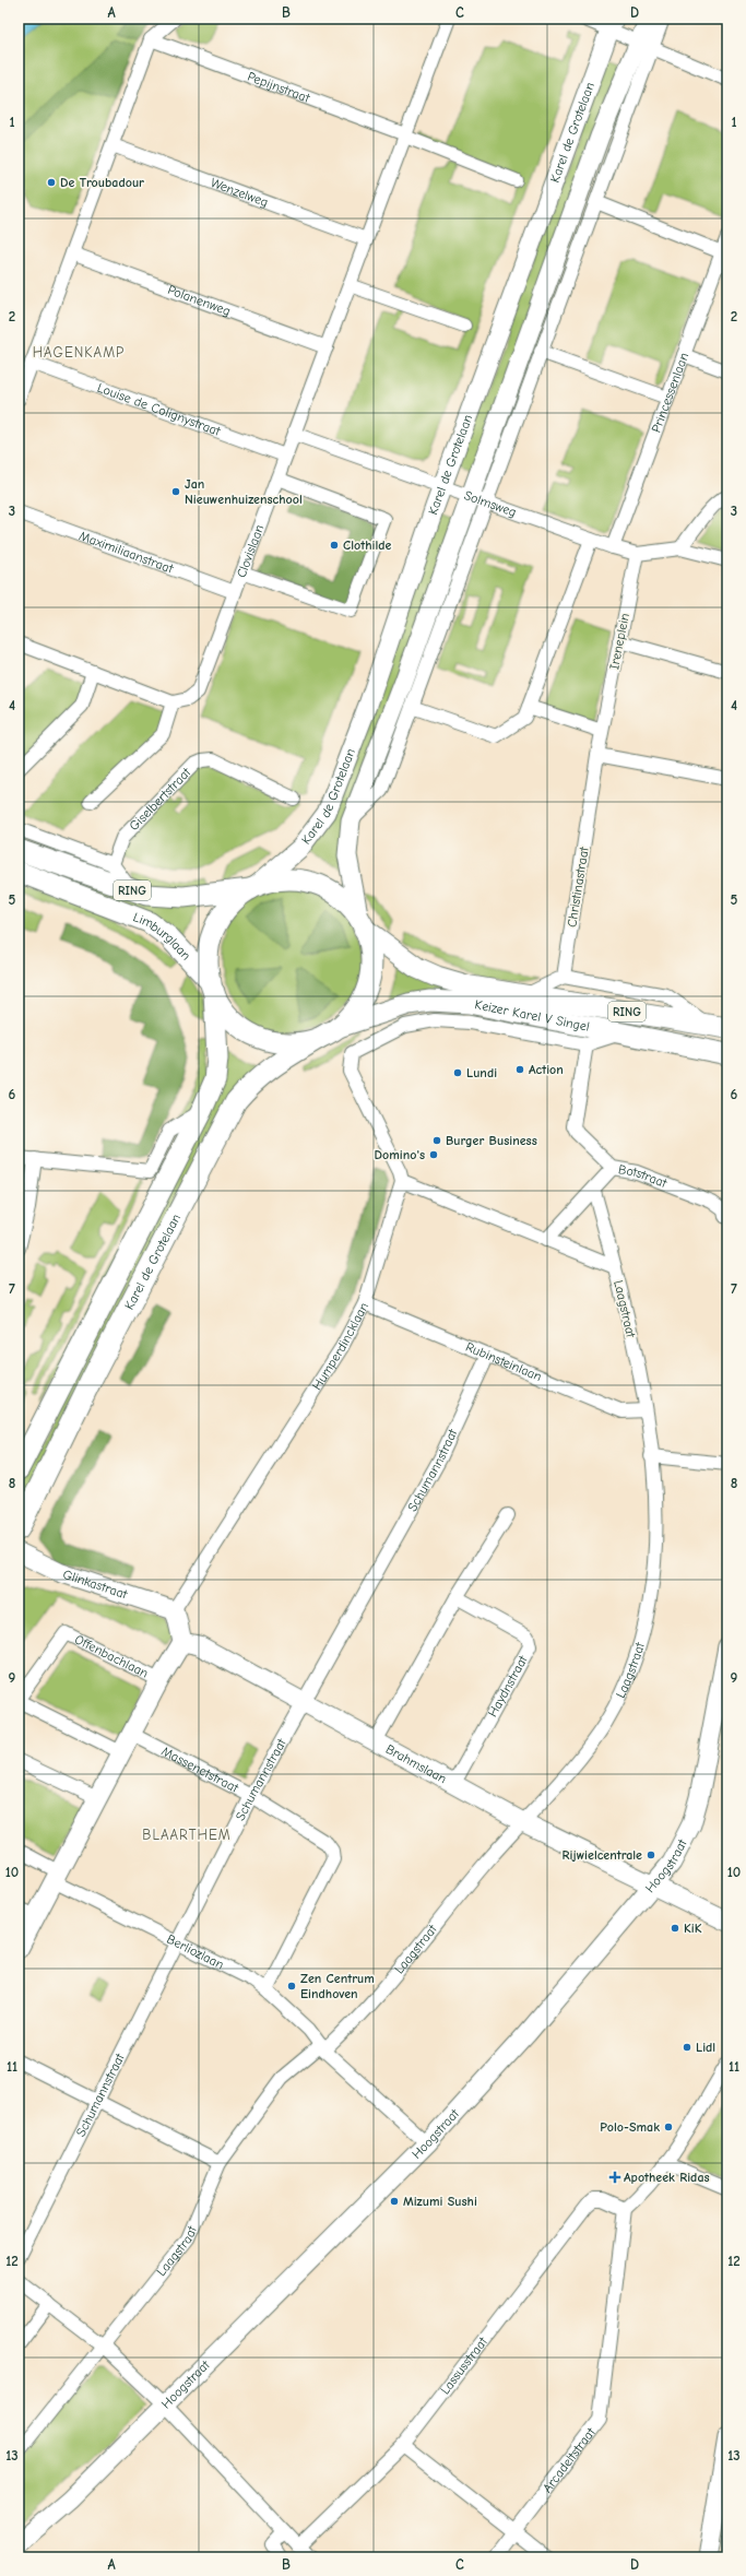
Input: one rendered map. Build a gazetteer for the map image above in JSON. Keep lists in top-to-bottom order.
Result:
{
  "streets": {
    "main road": [
      "Karel de Grotelaan",
      "RING",
      "Limburglaan",
      "Keizer Karel V Singel"
    ],
    "street": [
      "Pepijnstraat",
      "Wenzelweg",
      "Polanenweg",
      "Princessenlaan",
      "Louise de Colignystraat",
      "Solmsweg",
      "Clovislaan",
      "Maximiliaanstraat",
      "Ireneplein",
      "Giselbertstraat",
      "Christinastraat",
      "Botstraat",
      "Laagstraat",
      "Humperdincklaan",
      "Rubinsteinlaan",
      "Schumannstraat",
      "Glinkastraat",
      "Offenbachlaan",
      "Haydnstraat",
      "Brahmslaan",
      "Massenetstraat",
      "Hoogstraat",
      "Berliozlaan",
      "Lassusstraat",
      "Arcadeltstraat"
    ]
  },
  "crossings": [
    ["Pepijnstraat", "Clovislaan"],
    ["Karel de Grotelaan", "Solmsweg"],
    ["Karel de Grotelaan", "RING"],
    ["Karel de Grotelaan", "Limburglaan"],
    ["Karel de Grotelaan", "Keizer Karel V Singel"],
    ["Wenzelweg", "Clovislaan"],
    ["Polanenweg", "Clovislaan"],
    ["Princessenlaan", "Solmsweg"],
    ["Louise de Colignystraat", "Clovislaan"],
    ["Solmsweg", "Clovislaan"],
    ["Clovislaan", "Maximiliaanstraat"],
    ["Ireneplein", "Christinastraat"],
    ["Christinastraat", "Keizer Karel V Singel"],
    ["RING", "Limburglaan"],
    ["RING", "Keizer Karel V Singel"],
    ["Laagstraat", "Rubinsteinlaan"],
    ["Laagstraat", "Brahmslaan"],
    ["Laagstraat", "Berliozlaan"],
    ["Humperdincklaan", "Rubinsteinlaan"],
    ["Humperdincklaan", "Glinkastraat"],
    ["Rubinsteinlaan", "Schumannstraat"],
    ["Schumannstraat", "Brahmslaan"],
    ["Schumannstraat", "Massenetstraat"],
    ["Schumannstraat", "Berliozlaan"],
    ["Offenbachlaan", "Brahmslaan"],
    ["Offenbachlaan", "Massenetstraat"],
    ["Offenbachlaan", "Berliozlaan"],
    ["Haydnstraat", "Brahmslaan"],
    ["Brahmslaan", "Hoogstraat"],
    ["Massenetstraat", "Berliozlaan"],
    ["Hoogstraat", "Berliozlaan"],
    ["Lassusstraat", "Arcadeltstraat"]
  ],
  "districts": ["HAGENKAMP", "BLAARTHEM"],
  "places": {
    "other": [
      "De Troubadour",
      "Jan Nieuwenhuizenschool",
      "Clothilde",
      "Action",
      "Lundi",
      "Burger Business",
      "Domino's",
      "Rijwielcentrale",
      "KiK",
      "Zen Centrum Eindhoven",
      "Lidl",
      "Polo-Smak",
      "Mizumi Sushi"
    ],
    "health": ["Apotheek Ridas"]
  },
  "grid": {
    "columns": [
      "A",
      "B",
      "C",
      "D"
    ],
    "rows": [
      "1",
      "2",
      "3",
      "4",
      "5",
      "6",
      "7",
      "8",
      "9",
      "10",
      "11",
      "12",
      "13"
    ]
  }
}
